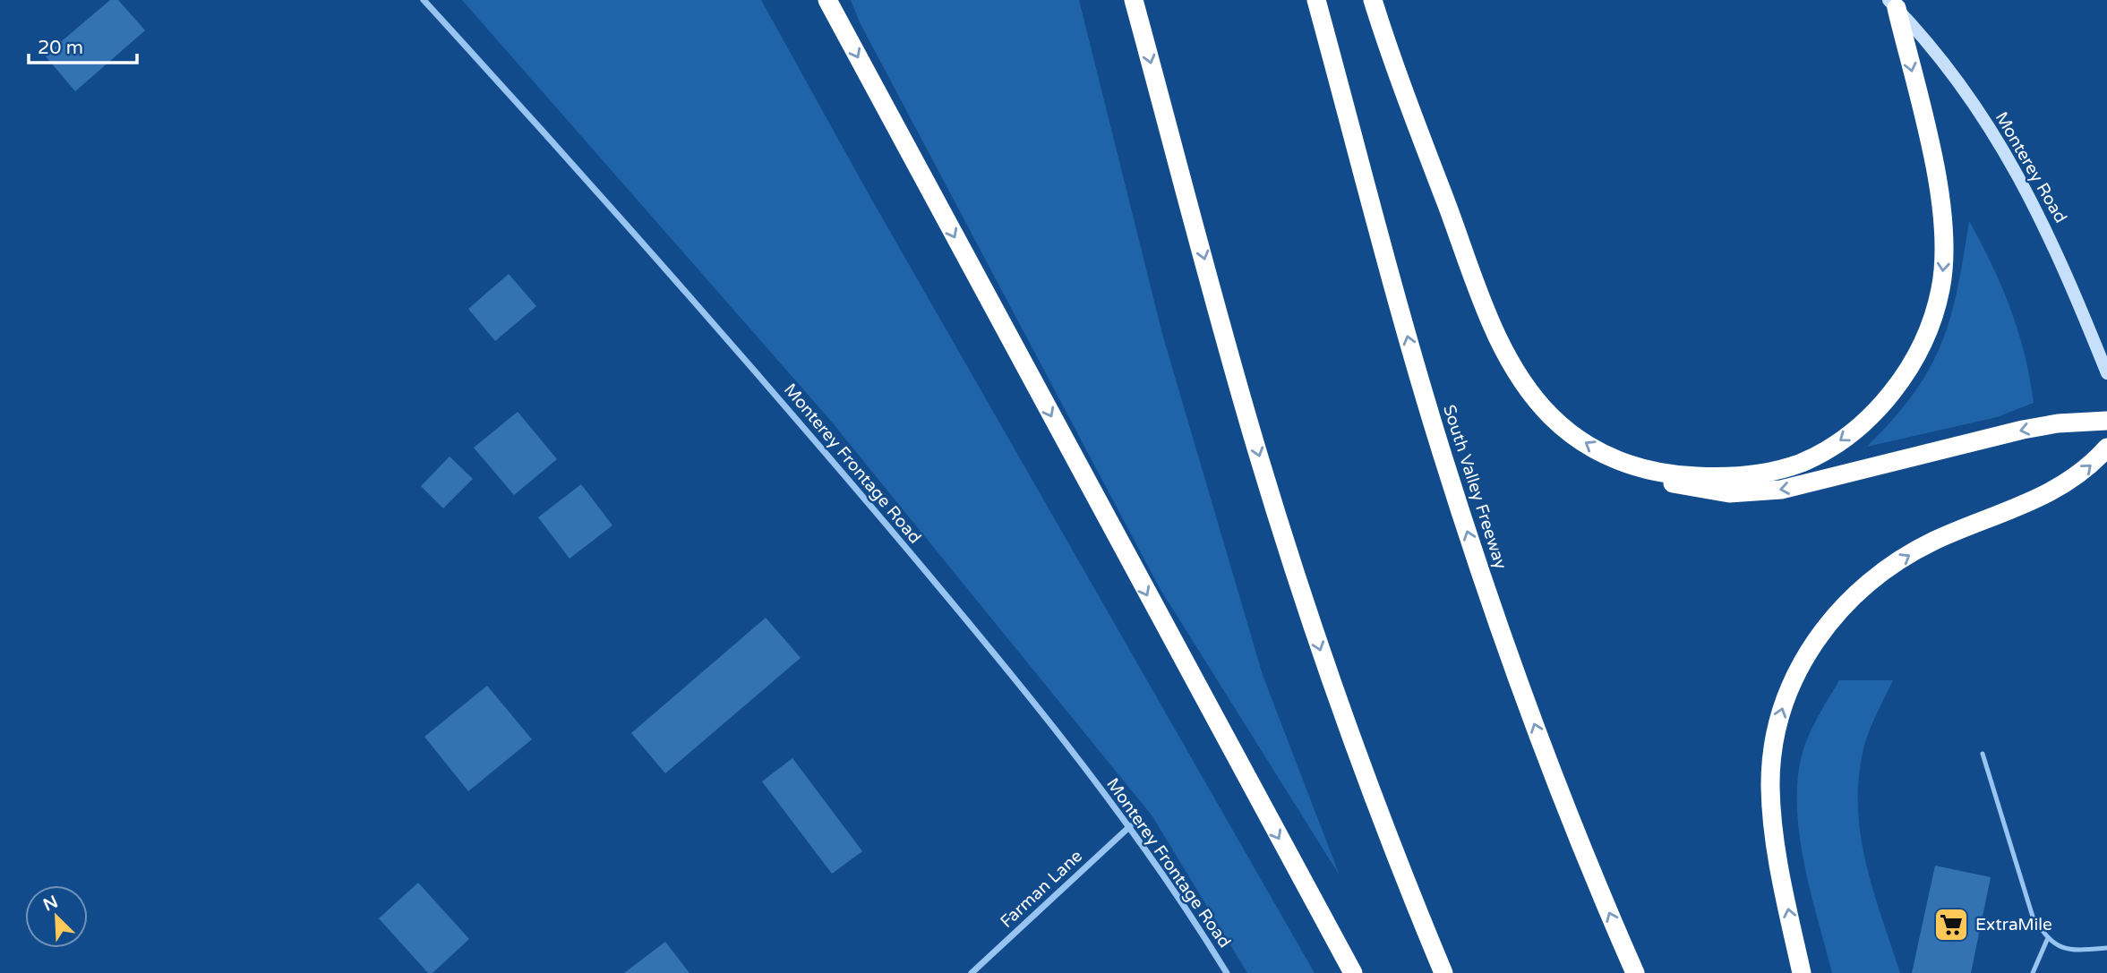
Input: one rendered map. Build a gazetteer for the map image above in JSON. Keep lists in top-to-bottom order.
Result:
{
  "streets": {
    "highway": ["South Valley Freeway"],
    "main road": ["Monterey Road"],
    "street": ["Monterey Frontage Road", "Farman Lane"]
  },
  "crossings": [
    ["Monterey Frontage Road", "Farman Lane"]
  ],
  "places": {
    "supermarket": ["ExtraMile"]
  },
  "scale_bar": "20 m",
  "north": "top left"
}
